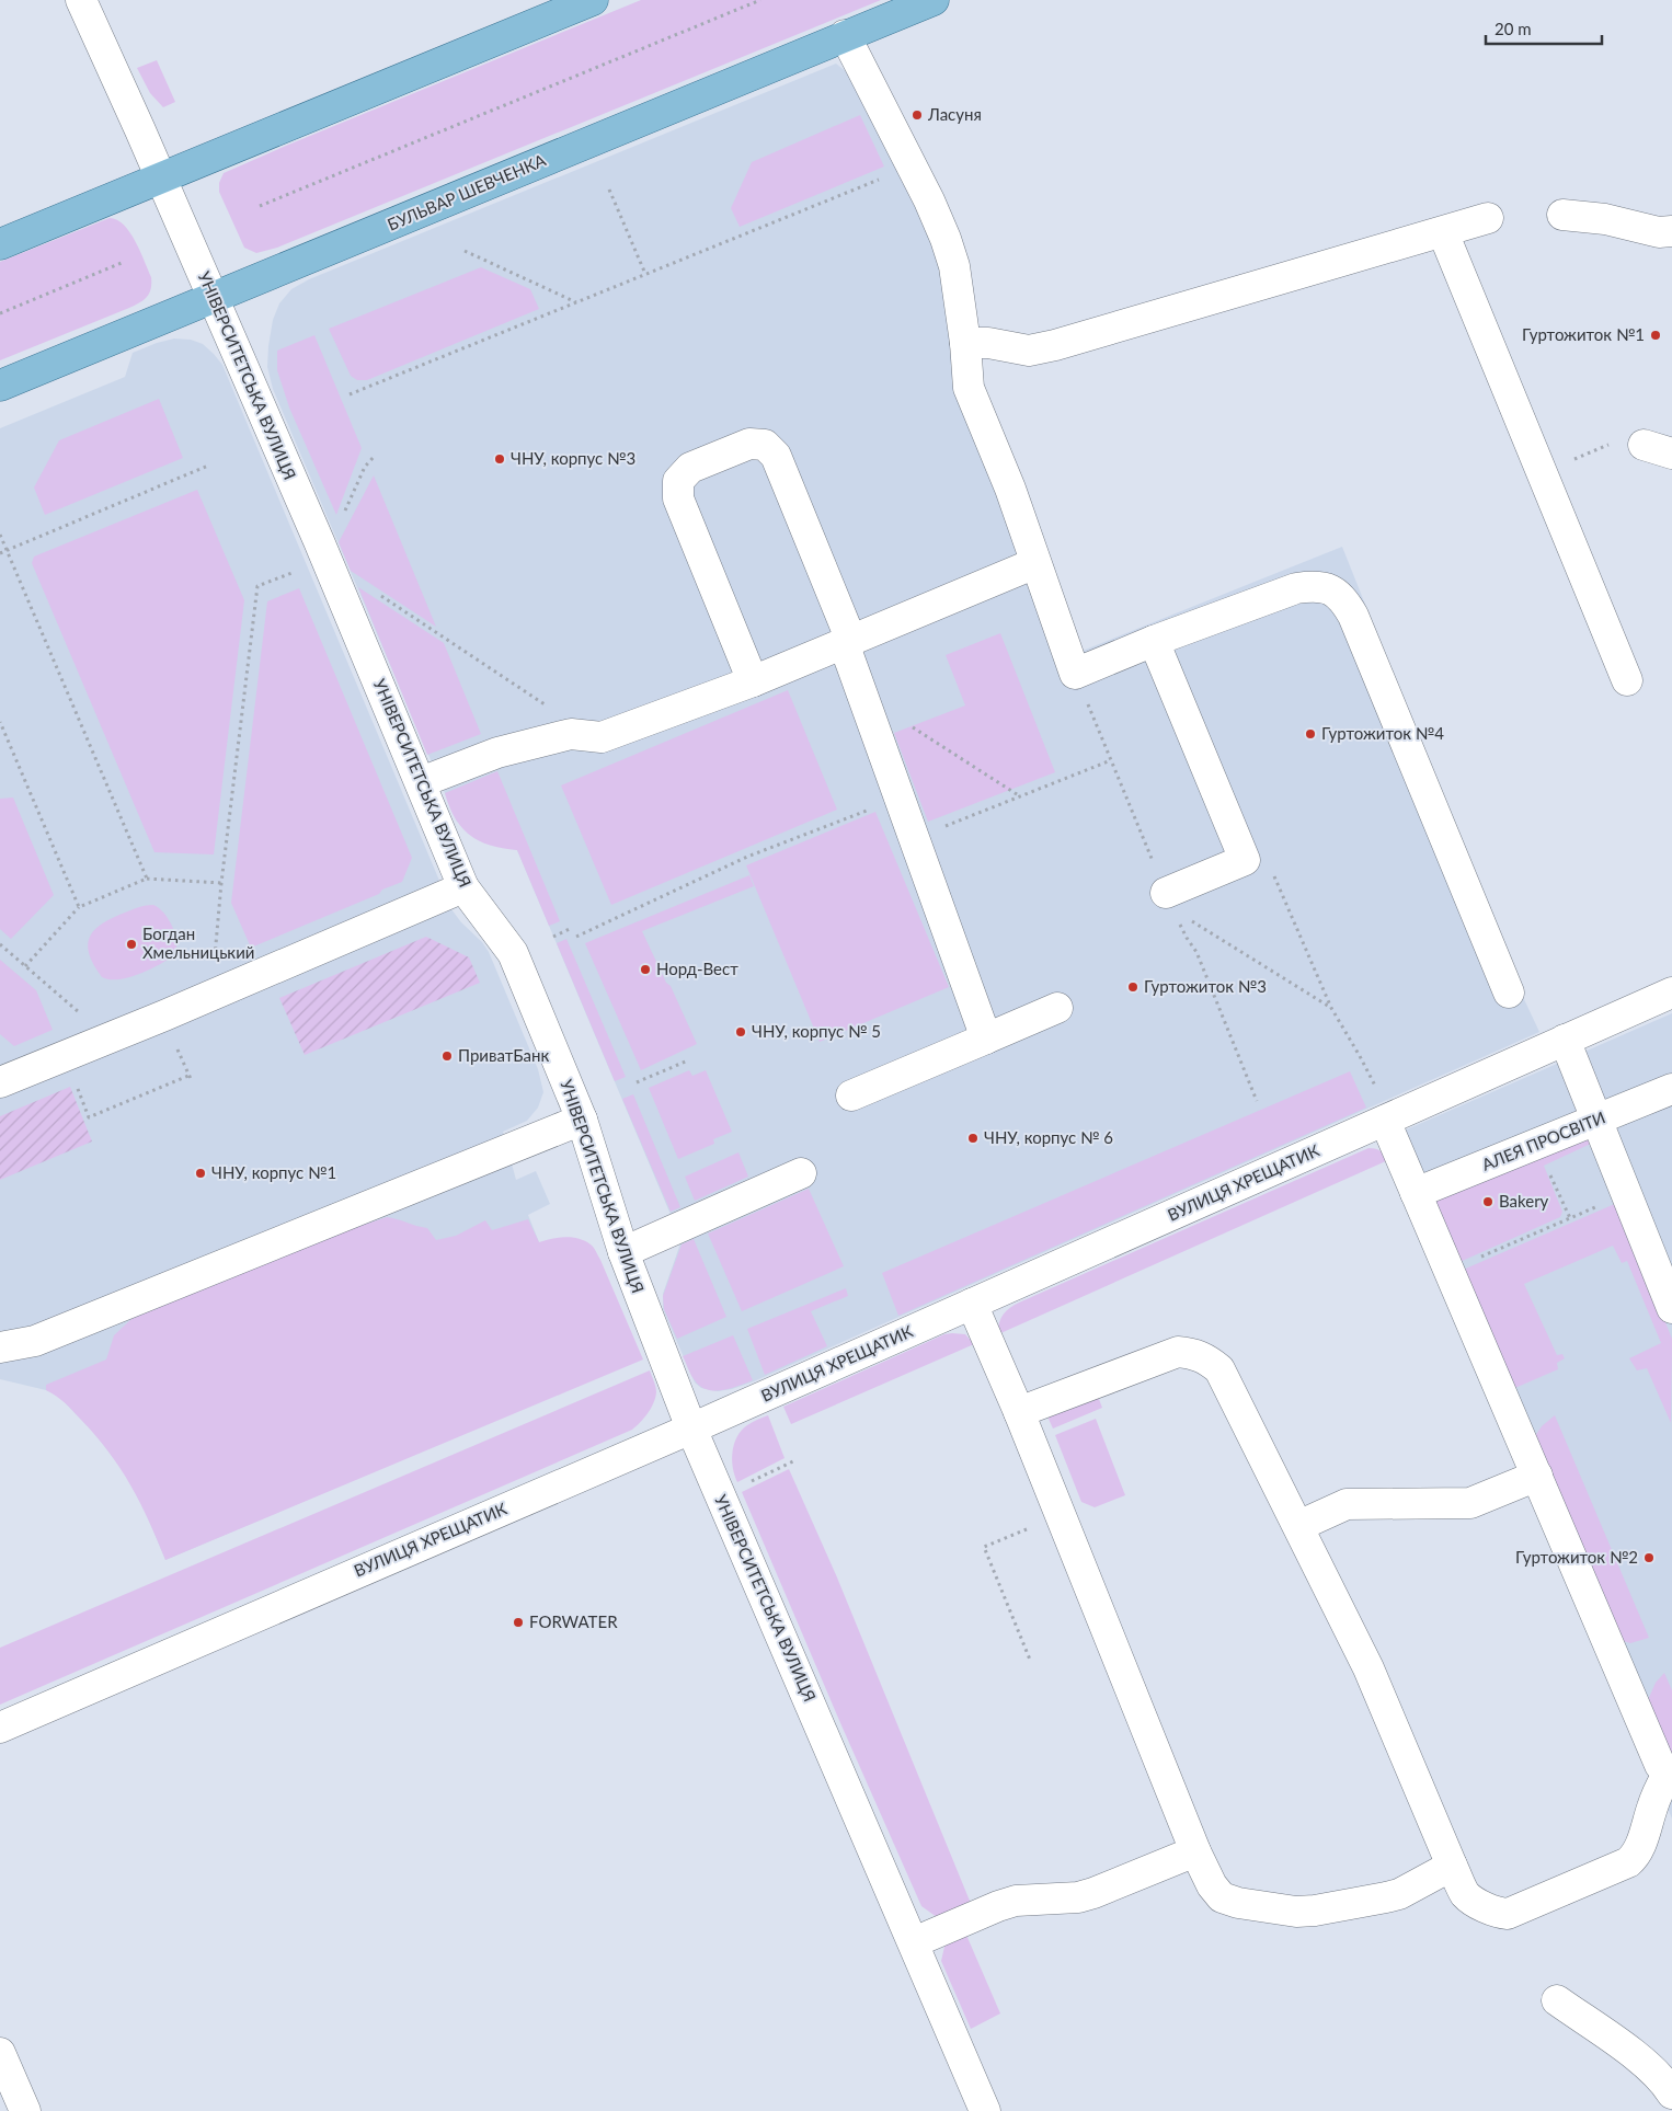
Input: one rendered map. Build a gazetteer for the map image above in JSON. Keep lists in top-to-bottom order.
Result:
{
  "streets": {
    "main road": ["БУЛЬВАР ШЕВЧЕНКА"],
    "street": ["УНІВЕРСИТЕТСЬКА ВУЛИЦЯ", "АЛЕЯ ПРОСВІТИ", "ВУЛИЦЯ ХРЕЩАТИК"]
  },
  "crossings": [
    ["БУЛЬВАР ШЕВЧЕНКА", "УНІВЕРСИТЕТСЬКА ВУЛИЦЯ"],
    ["УНІВЕРСИТЕТСЬКА ВУЛИЦЯ", "ВУЛИЦЯ ХРЕЩАТИК"]
  ],
  "places": [
    "Ласуня",
    "Гуртожиток №1",
    "ЧНУ, корпус №3",
    "Гуртожиток №4",
    "Богдан Хмельницький",
    "Норд-Вест",
    "Гуртожиток №3",
    "ЧНУ, корпус № 5",
    "ПриватБанк",
    "ЧНУ, корпус № 6",
    "ЧНУ, корпус №1",
    "Bakery",
    "Гуртожиток №2",
    "FORWATER"
  ],
  "scale_bar": "20 m"
}
